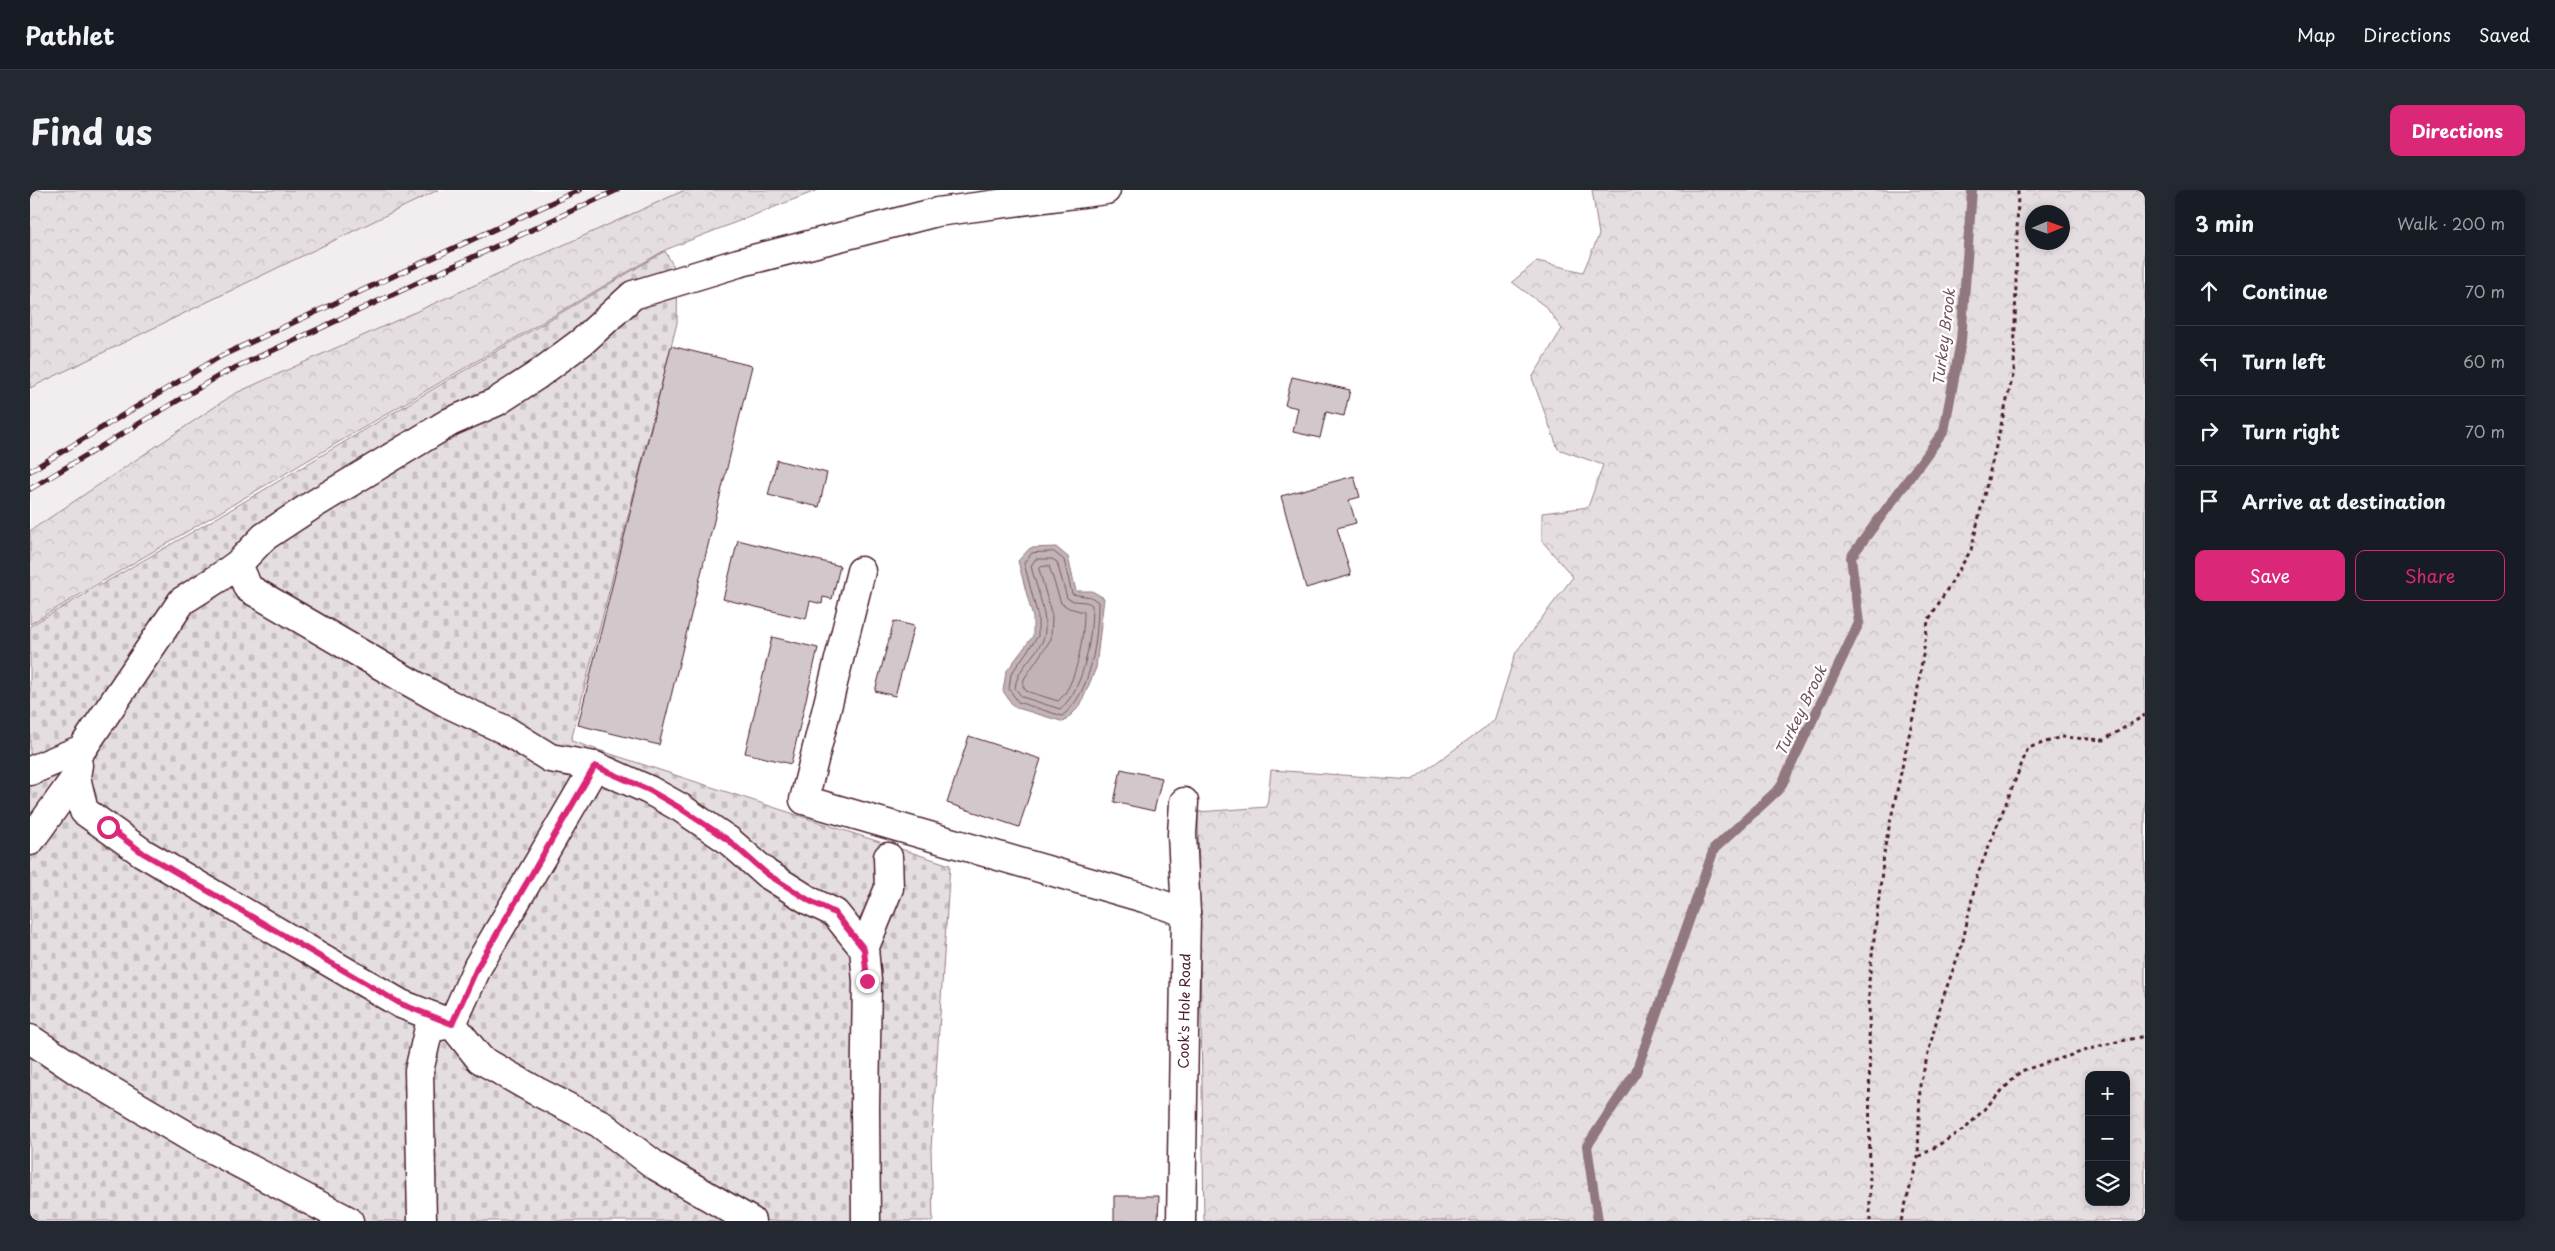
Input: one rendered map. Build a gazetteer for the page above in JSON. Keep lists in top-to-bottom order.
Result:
{
  "streets": {
    "street": ["Cook's Hole Road"]
  },
  "water": ["Turkey Brook"],
  "north": "right",
  "page": {
    "header": "Pathlet",
    "nav": ["Map", "Directions", "Saved"],
    "title": "Find us",
    "buttons": [
      "Directions",
      ["Save", "Share"]
    ],
    "heading": ["3 min", "Walk · 200 m"],
    "list": [
      ["Continue", "70 m"],
      ["Turn left", "60 m"],
      ["Turn right", "70 m"],
      "Arrive at destination"
    ],
    "map_buttons": ["+", "−"]
  }
}
